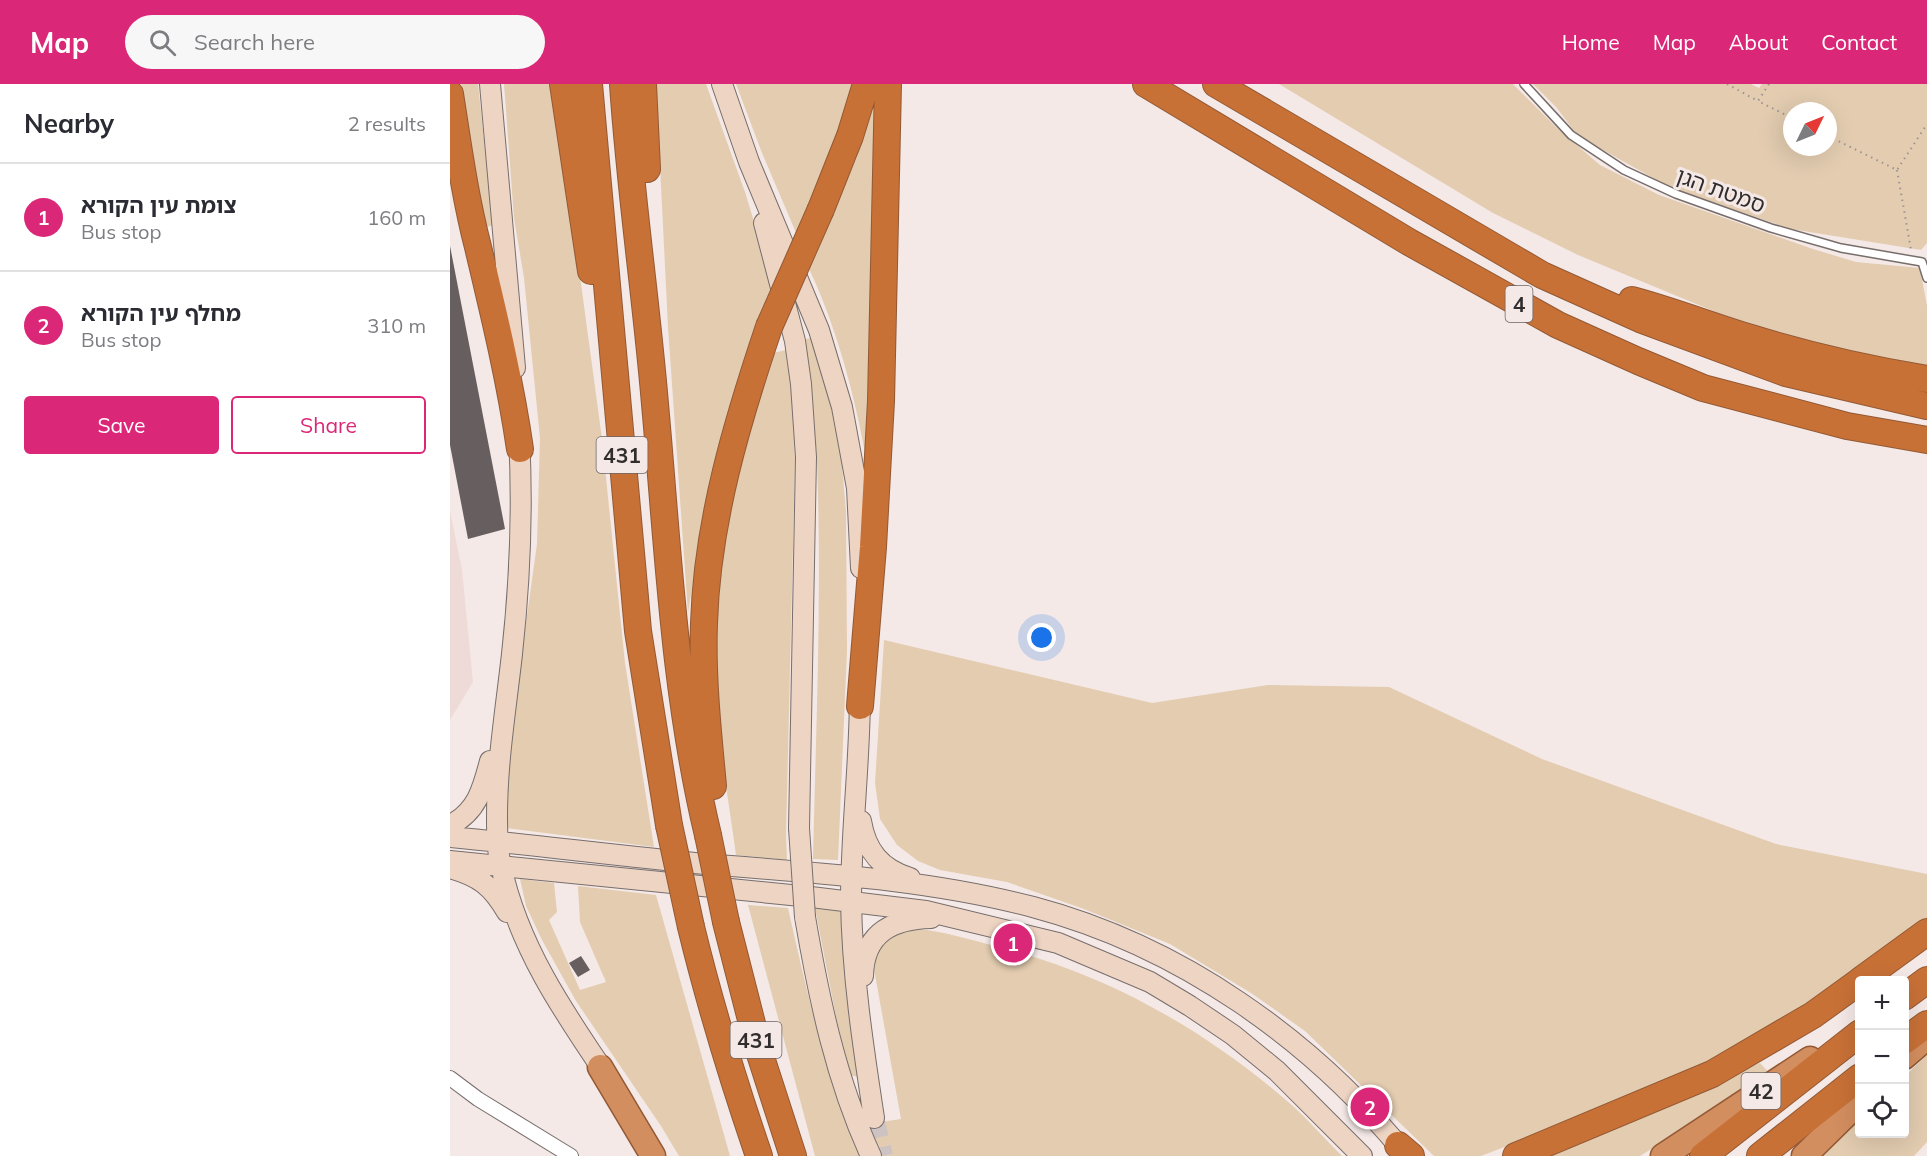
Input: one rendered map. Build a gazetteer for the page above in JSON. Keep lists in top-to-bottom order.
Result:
{
  "streets": {
    "highway": ["4", "431", "42"],
    "lane": ["סמטת הגן"]
  },
  "north": "top right",
  "page": {
    "header": "Map",
    "search": "Search here",
    "nav": [
      "Home",
      "Map",
      "About",
      "Contact"
    ],
    "heading": ["Nearby", "2 results"],
    "list": [
      {
        "mark": "1",
        "name": "צומת עין הקורא",
        "note": "Bus stop",
        "value": "160 m"
      },
      {
        "mark": "2",
        "name": "מחלף עין הקורא",
        "note": "Bus stop",
        "value": "310 m"
      }
    ],
    "buttons": ["Save", "Share"],
    "pins": ["1", "2"],
    "map_buttons": ["+", "−"]
  }
}
